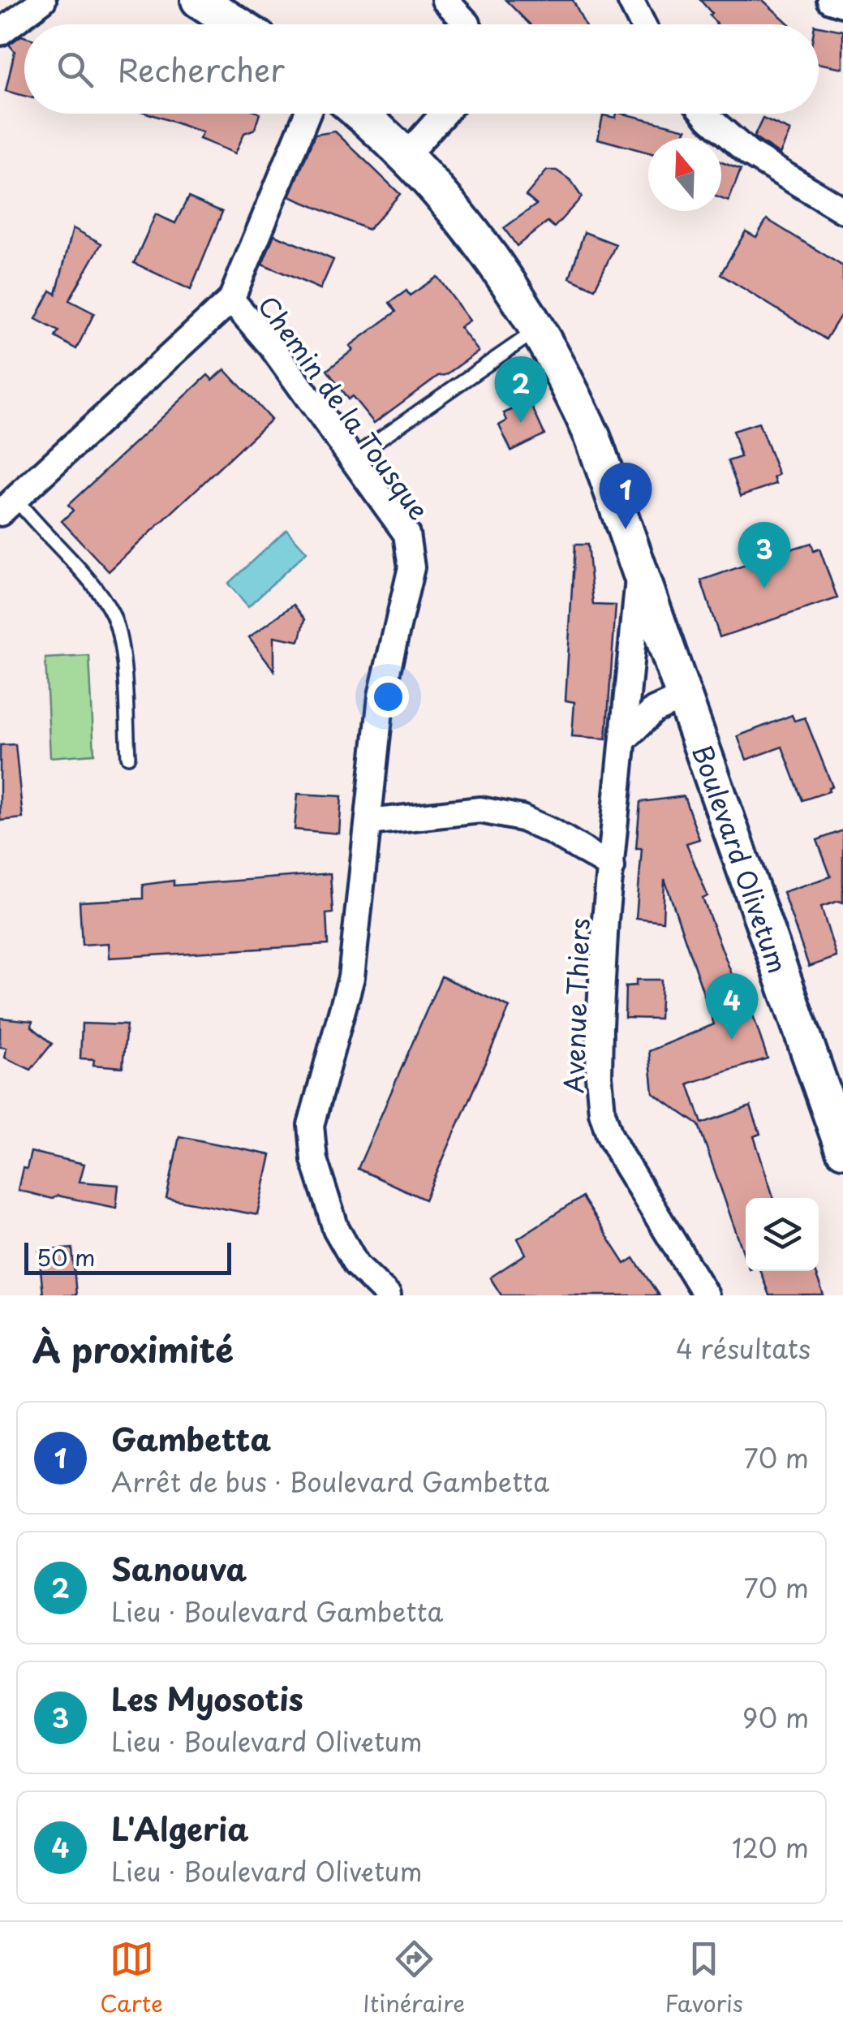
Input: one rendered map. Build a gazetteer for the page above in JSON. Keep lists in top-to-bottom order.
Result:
{
  "streets": {
    "main road": ["Boulevard Olivetum"],
    "street": ["Chemin de la Tousque", "Avenue Thiers"]
  },
  "crossings": [
    ["Boulevard Olivetum", "Avenue Thiers"]
  ],
  "scale_bar": "50 m",
  "north": "top",
  "page": {
    "search": "Rechercher",
    "pins": [
      "2",
      "1",
      "3",
      "4"
    ],
    "scale": "50 m",
    "heading": ["À proximité", "4 résultats"],
    "list": [
      {
        "mark": "1",
        "name": "Gambetta",
        "note": "Arrêt de bus · Boulevard Gambetta",
        "value": "70 m"
      },
      {
        "mark": "2",
        "name": "Sanouva",
        "note": "Lieu · Boulevard Gambetta",
        "value": "70 m"
      },
      {
        "mark": "3",
        "name": "Les Myosotis",
        "note": "Lieu · Boulevard Olivetum",
        "value": "90 m"
      },
      {
        "mark": "4",
        "name": "L'Algeria",
        "note": "Lieu · Boulevard Olivetum",
        "value": "120 m"
      }
    ],
    "nav": ["Carte", "Itinéraire", "Favoris"]
  }
}
